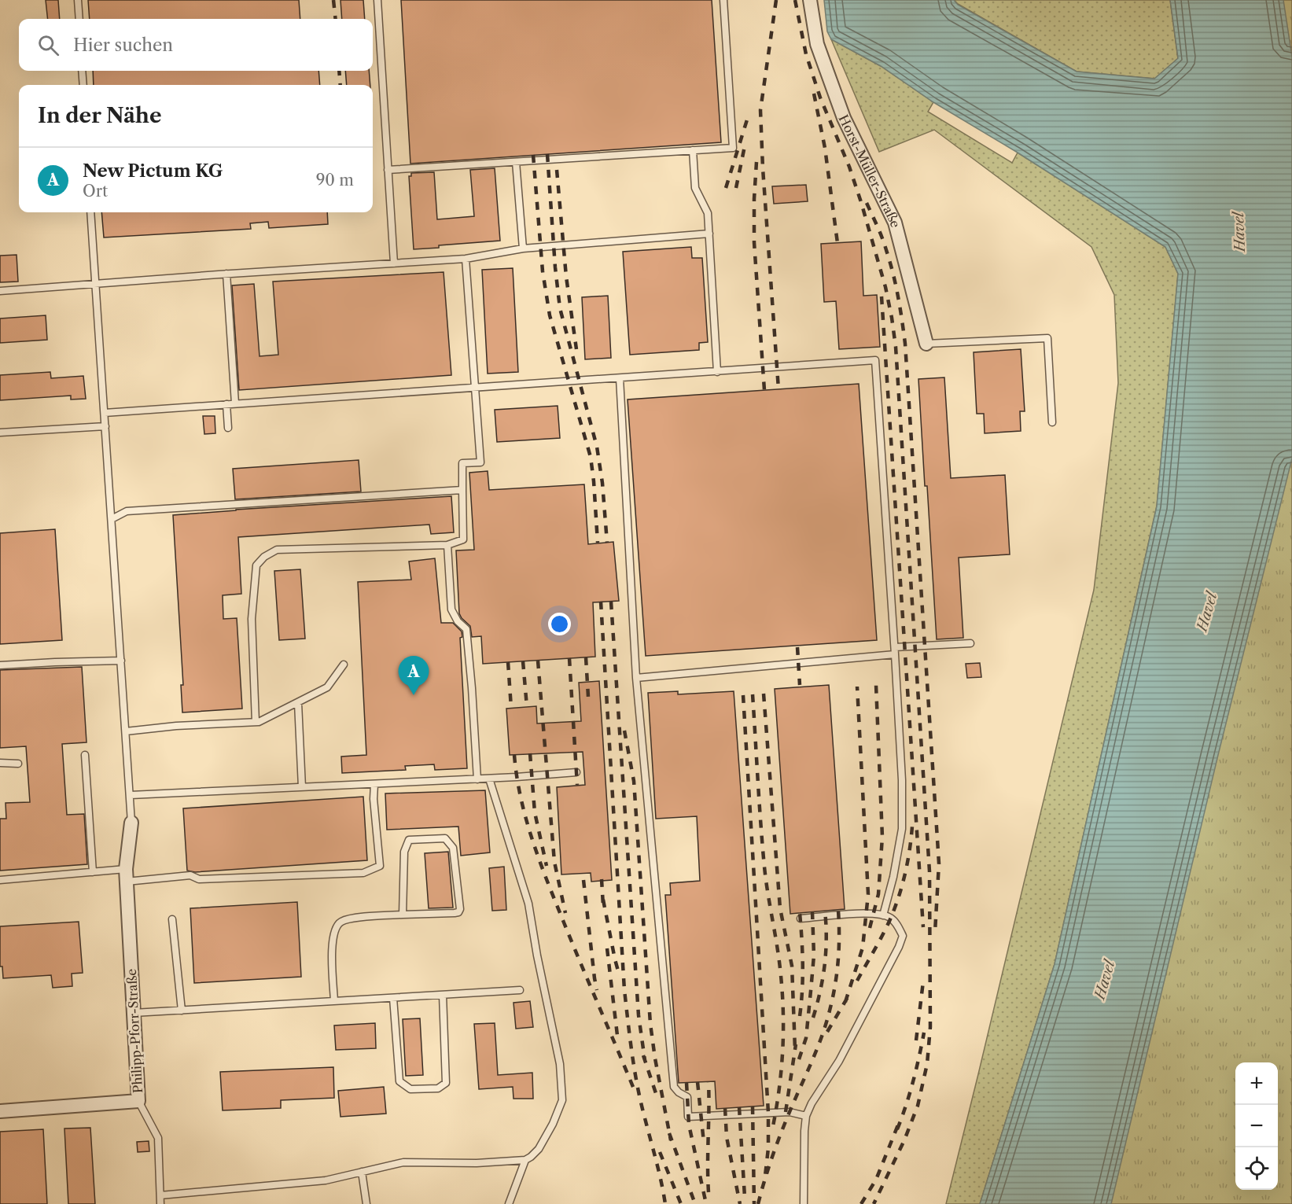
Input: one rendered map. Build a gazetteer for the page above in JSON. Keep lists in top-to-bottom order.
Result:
{
  "streets": {
    "street": ["Horst-Müller-Straße", "Philipp-Pforr-Straße"]
  },
  "water": ["Havel"],
  "page": {
    "search": "Hier suchen",
    "heading": "In der Nähe",
    "list": [
      {
        "mark": "A",
        "name": "New Pictum KG",
        "note": "Ort",
        "value": "90 m"
      }
    ],
    "pins": "A",
    "map_buttons": ["+", "−"]
  }
}
